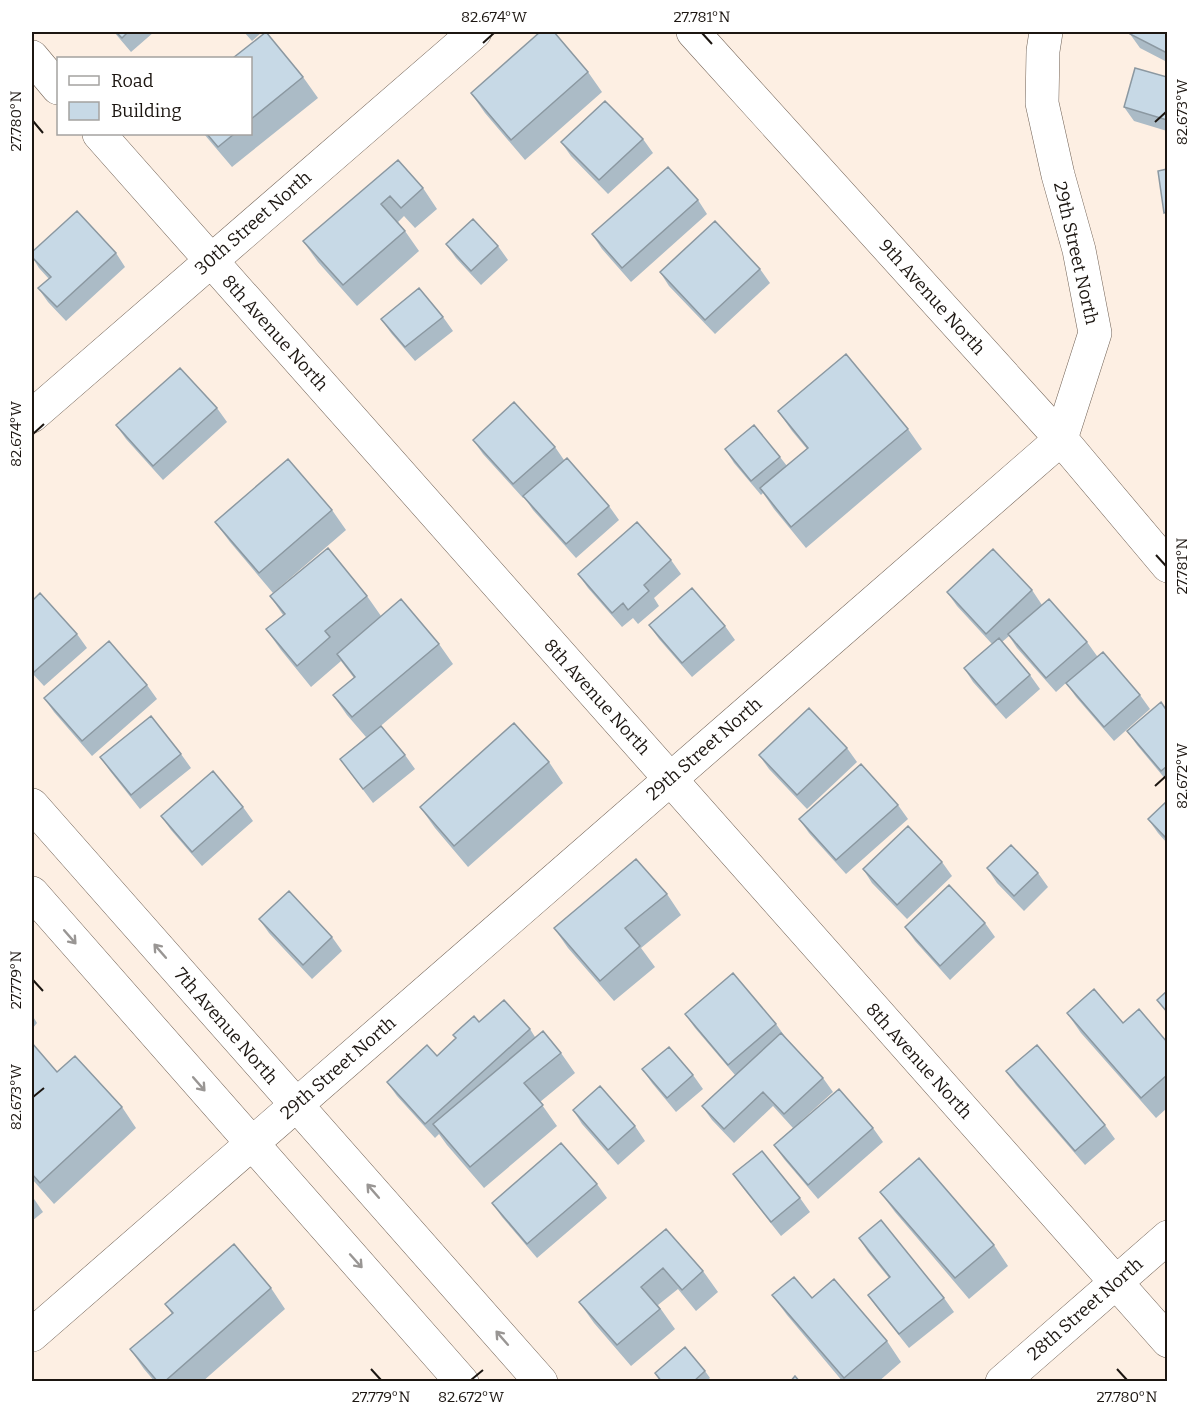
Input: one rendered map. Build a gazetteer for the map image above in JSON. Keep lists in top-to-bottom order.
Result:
{
  "streets": {
    "street": [
      "30th Street North",
      "29th Street North",
      "9th Avenue North",
      "8th Avenue North",
      "7th Avenue North",
      "28th Street North"
    ]
  },
  "crossings": [
    ["30th Street North", "8th Avenue North"],
    ["29th Street North", "9th Avenue North"],
    ["29th Street North", "8th Avenue North"],
    ["29th Street North", "7th Avenue North"],
    ["8th Avenue North", "28th Street North"]
  ],
  "legend": ["Road", "Building"],
  "coordinates": [
    "82.674°W",
    "27.781°N",
    "82.673°W",
    "27.780°N",
    "82.672°W",
    "27.779°N"
  ]
}
